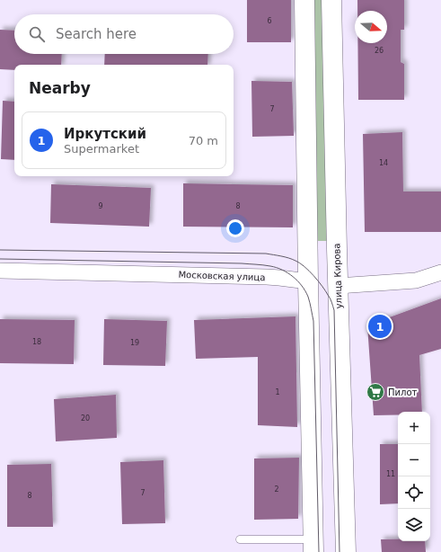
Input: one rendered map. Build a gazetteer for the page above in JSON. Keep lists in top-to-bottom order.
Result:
{
  "streets": {
    "street": ["Московская улица", "улица Кирова"]
  },
  "crossings": [
    ["Московская улица", "улица Кирова"]
  ],
  "places": {
    "supermarket": ["Пилот"]
  },
  "house_numbers": [
    "6",
    "26",
    "7",
    "14",
    "9",
    "8",
    "18",
    "19",
    "1",
    "20",
    "11",
    "2",
    "7",
    "8"
  ],
  "north": "right",
  "page": {
    "search": "Search here",
    "heading": "Nearby",
    "list": [
      {
        "mark": "1",
        "name": "Иркутский",
        "note": "Supermarket",
        "value": "70 m"
      }
    ],
    "pins": "1",
    "map_buttons": ["+", "−"]
  }
}
